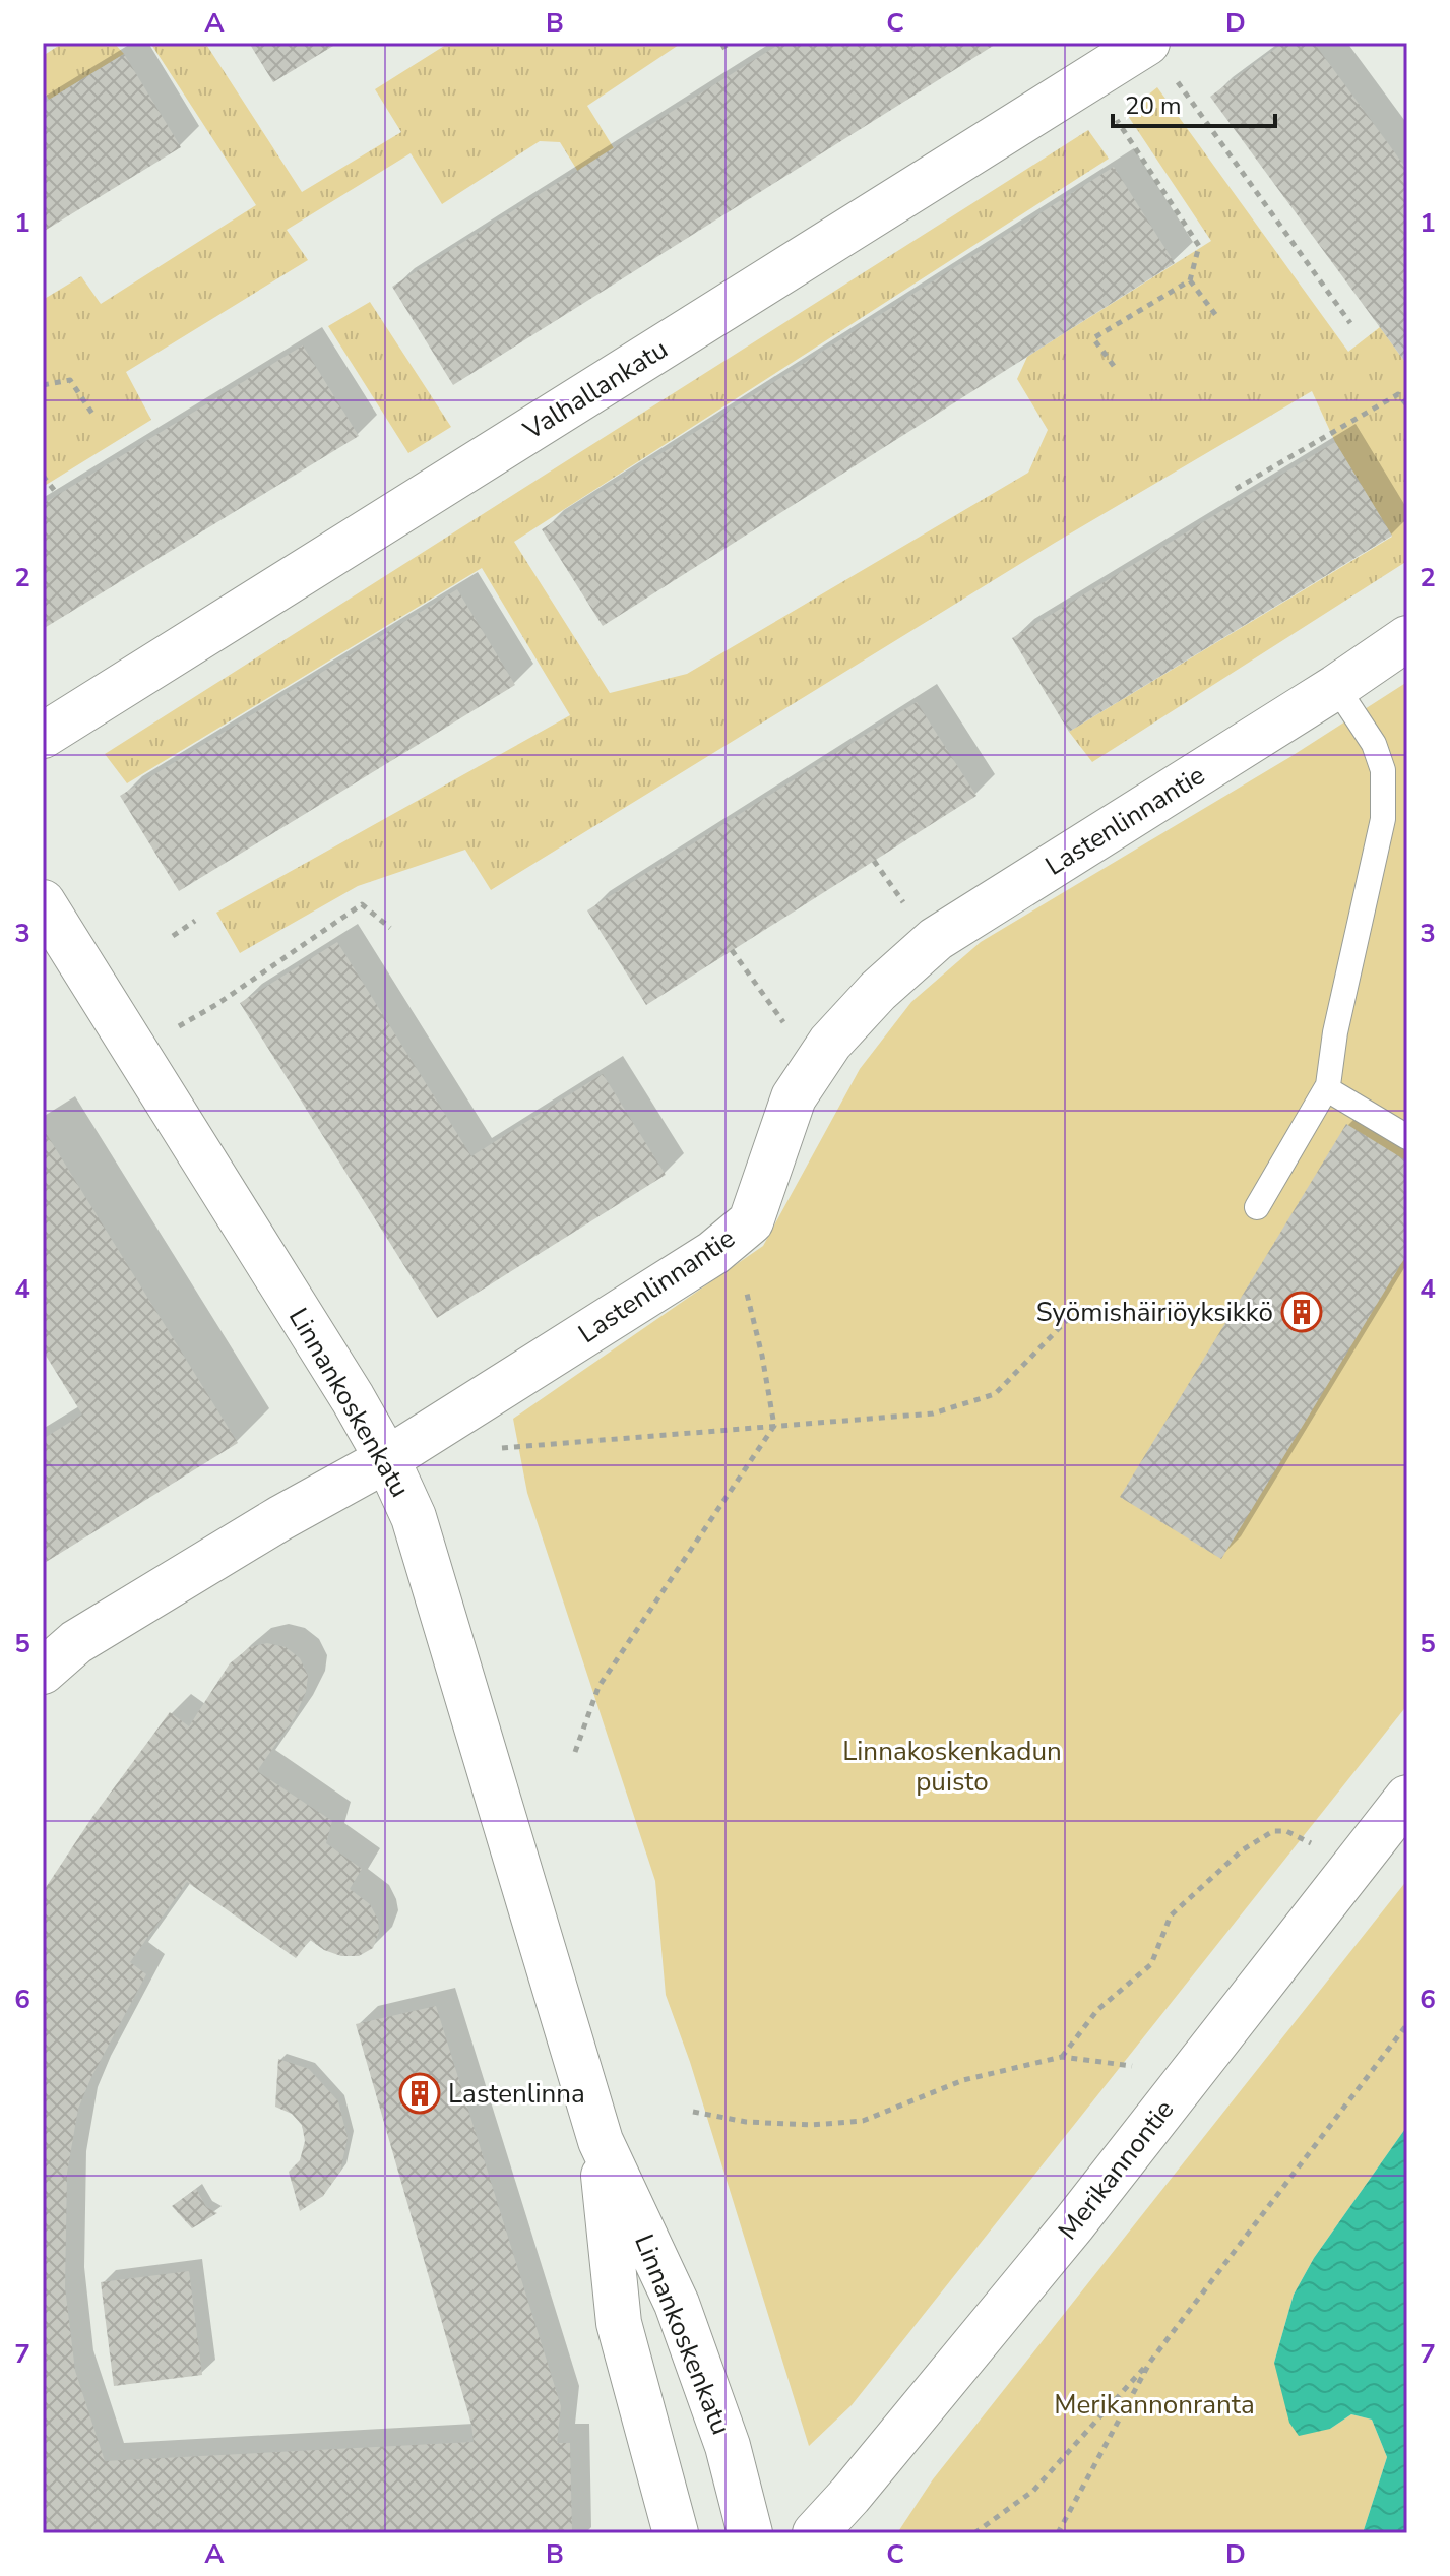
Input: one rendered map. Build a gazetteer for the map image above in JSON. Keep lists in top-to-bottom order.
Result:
{
  "streets": {
    "street": [
      "Valhallankatu",
      "Lastenlinnantie",
      "Linnankoskenkatu",
      "Merikannontie"
    ]
  },
  "crossings": [
    ["Lastenlinnantie", "Linnankoskenkatu"]
  ],
  "parks": ["Linnakoskenkadun puisto", "Merikannonranta"],
  "places": {
    "building": ["Syömishäiriöyksikkö", "Lastenlinna"]
  },
  "scale_bar": "20 m",
  "grid": {
    "columns": [
      "A",
      "B",
      "C",
      "D"
    ],
    "rows": [
      "1",
      "2",
      "3",
      "4",
      "5",
      "6",
      "7"
    ]
  }
}
